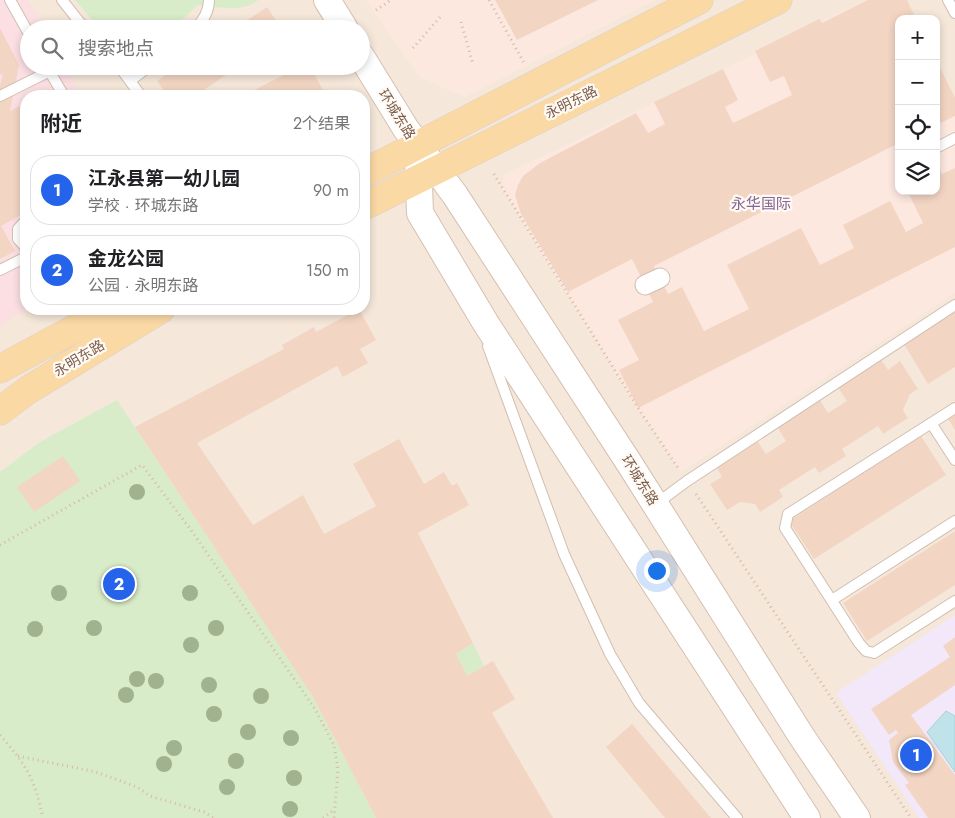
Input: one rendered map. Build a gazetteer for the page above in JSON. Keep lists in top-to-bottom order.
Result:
{
  "streets": {
    "main road": ["永明东路", "环城东路"]
  },
  "crossings": [
    ["永明东路", "环城东路"]
  ],
  "districts": ["永华国际"],
  "page": {
    "map_buttons": ["+", "−"],
    "search": "搜索地点",
    "heading": ["附近", "2个结果"],
    "list": [
      {
        "mark": "1",
        "name": "江永县第一幼儿园",
        "note": "学校 · 环城东路",
        "value": "90 m"
      },
      {
        "mark": "2",
        "name": "金龙公园",
        "note": "公园 · 永明东路",
        "value": "150 m"
      }
    ],
    "pins": ["2", "1"]
  }
}
